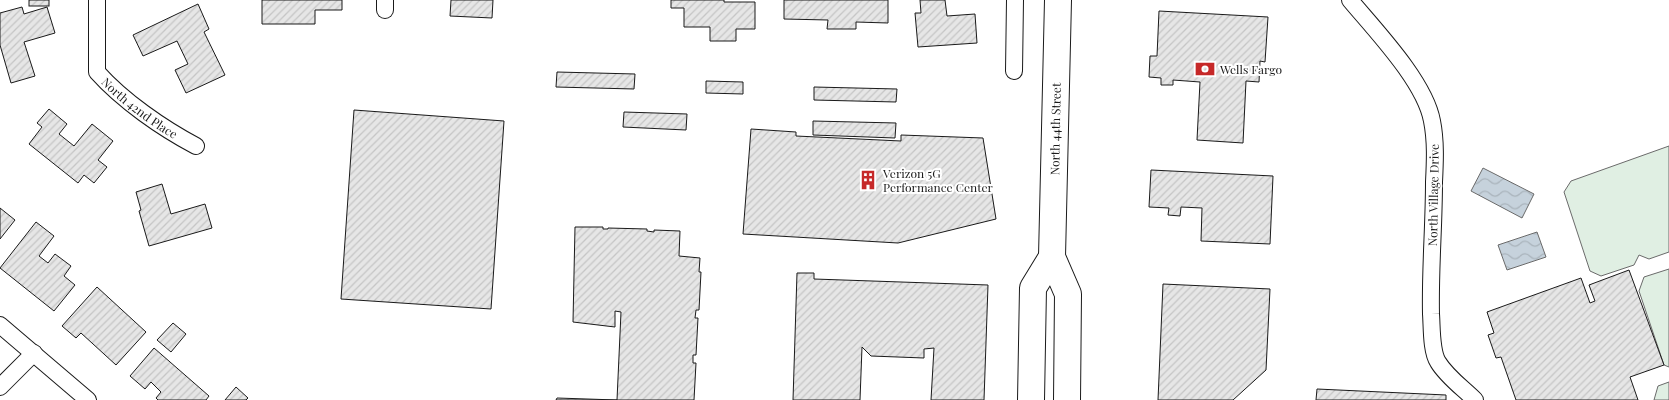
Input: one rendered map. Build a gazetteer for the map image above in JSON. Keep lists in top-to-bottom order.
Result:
{
  "streets": {
    "main road": ["North 44th Street"],
    "street": ["North 42nd Place", "North Village Drive"]
  },
  "places": {
    "bank": ["Wells Fargo"],
    "building": ["Verizon 5G Performance Center"]
  }
}
